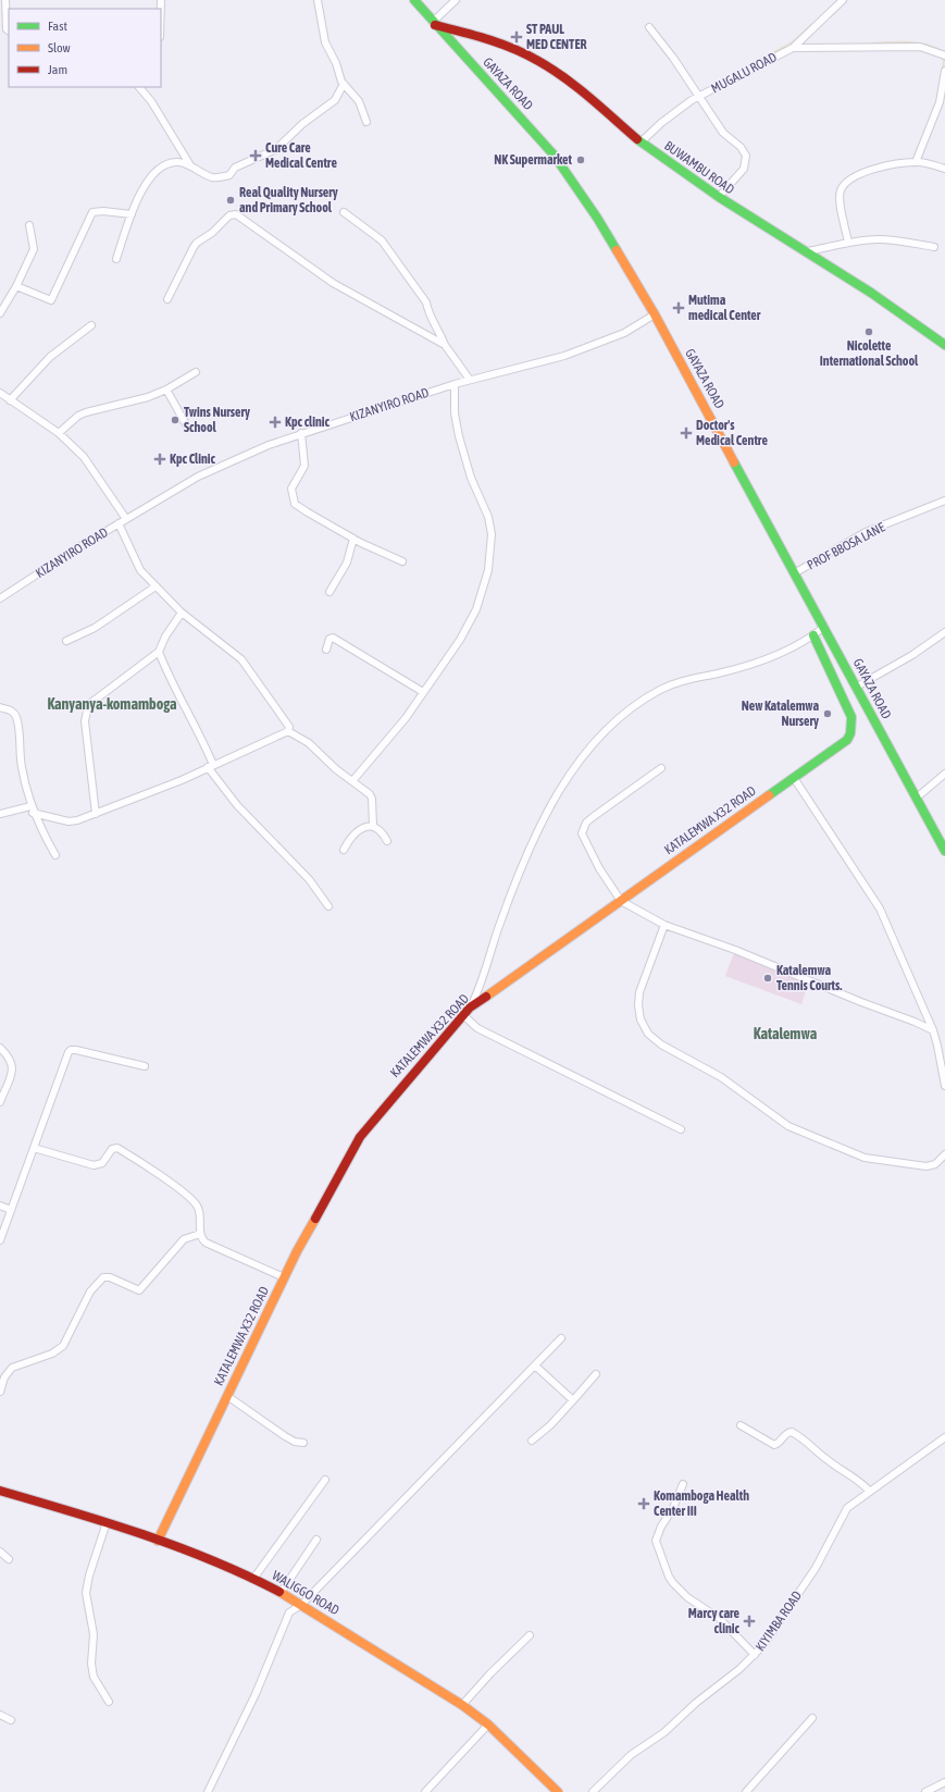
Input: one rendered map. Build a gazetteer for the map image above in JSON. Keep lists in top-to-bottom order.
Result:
{
  "streets": {
    "street": [
      "MUGALU ROAD",
      "GAYAZA ROAD",
      "BUWAMBU ROAD",
      "KIZANYIRO ROAD",
      "PROF BBOSA LANE",
      "KATALEMWA X32 ROAD",
      "WALIGGO ROAD",
      "KIYIMBA ROAD"
    ]
  },
  "crossings": [
    ["MUGALU ROAD", "BUWAMBU ROAD"],
    ["GAYAZA ROAD", "BUWAMBU ROAD"],
    ["GAYAZA ROAD", "KIZANYIRO ROAD"],
    ["GAYAZA ROAD", "PROF BBOSA LANE"],
    ["KATALEMWA X32 ROAD", "WALIGGO ROAD"]
  ],
  "districts": ["Kanyanya-komamboga", "Katalemwa"],
  "places": {
    "health": [
      "ST PAUL MED CENTER",
      "Cure Care Medical Centre",
      "Mutima medical Center",
      "Kpc clinic",
      "Doctor's Medical Centre",
      "Kpc Clinic",
      "Komamboga Health Center III",
      "Marcy care clinic"
    ],
    "other": [
      "NK Supermarket",
      "Real Quality Nursery and Primary School",
      "Nicolette International School",
      "Twins Nursery School",
      "New Katalemwa Nursery",
      "Katalemwa Tennis Courts."
    ]
  },
  "legend": ["Fast", "Slow", "Jam"]
}
